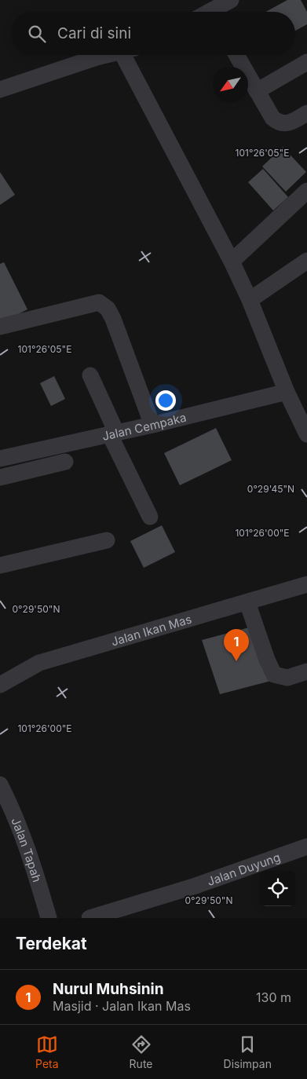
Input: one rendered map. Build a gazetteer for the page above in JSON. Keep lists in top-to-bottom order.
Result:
{
  "streets": {
    "street": [
      "Jalan Cempaka",
      "Jalan Ikan Mas",
      "Jalan Tapah",
      "Jalan Duyung"
    ]
  },
  "north": "bottom left",
  "page": {
    "search": "Cari di sini",
    "pins": "1",
    "heading": "Terdekat",
    "list": [
      {
        "mark": "1",
        "name": "Nurul Muhsinin",
        "note": "Masjid · Jalan Ikan Mas",
        "value": "130 m"
      }
    ],
    "nav": ["Peta", "Rute", "Disimpan"]
  },
  "coordinates": [
    "101°26'05\"E",
    "0°29'45\"N",
    "101°26'00\"E",
    "0°29'50\"N"
  ]
}
